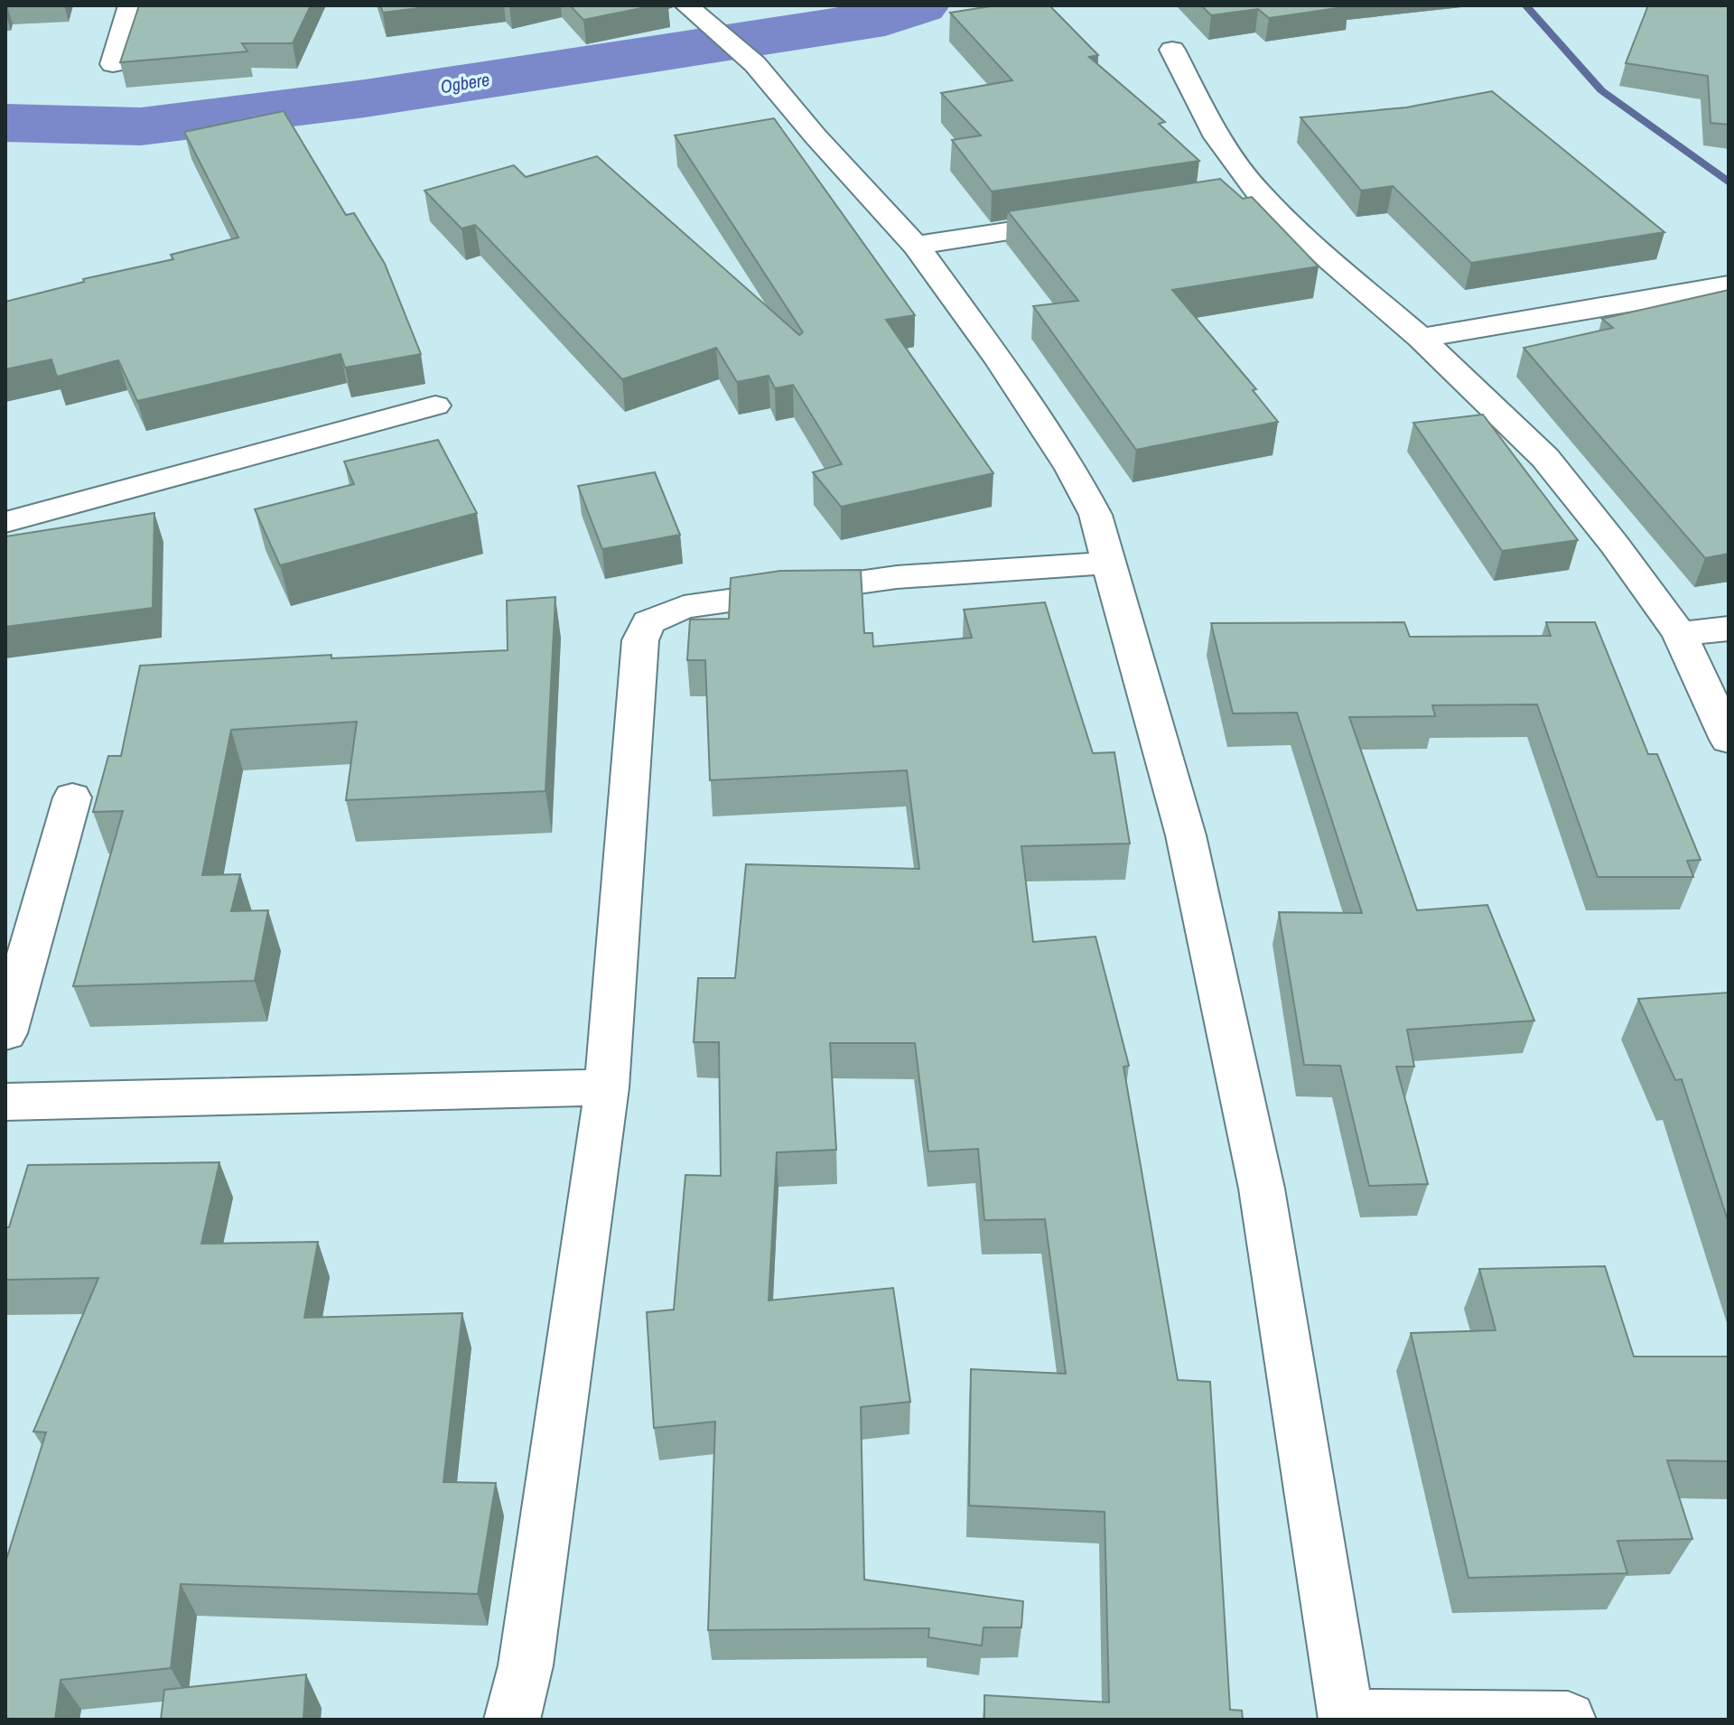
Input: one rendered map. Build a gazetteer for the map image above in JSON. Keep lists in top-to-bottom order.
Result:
{
  "water": ["Ogbere"]
}
